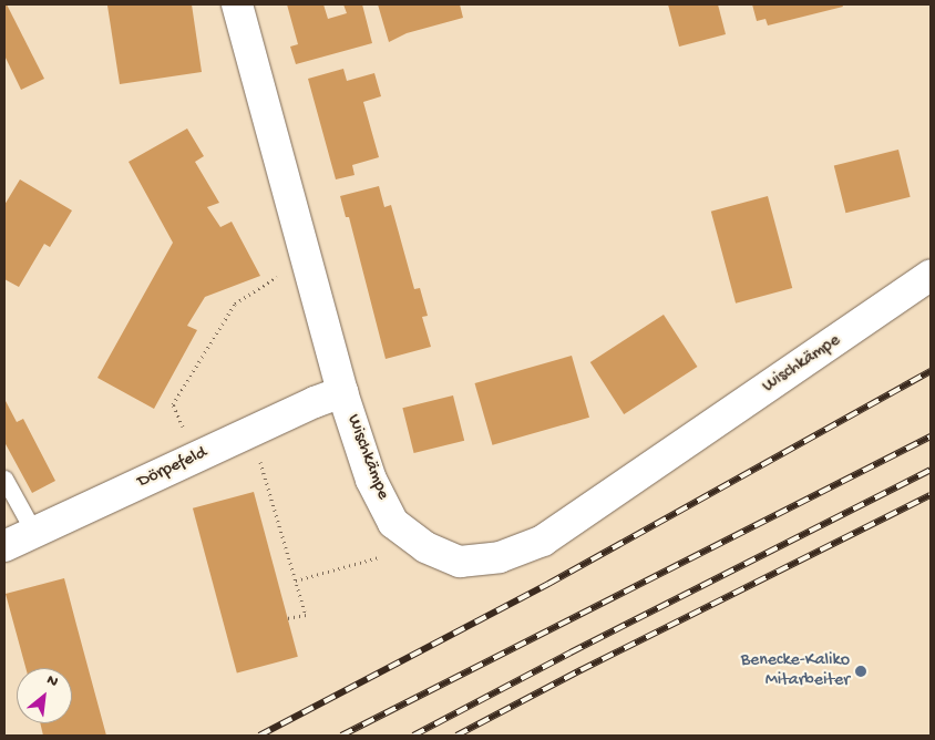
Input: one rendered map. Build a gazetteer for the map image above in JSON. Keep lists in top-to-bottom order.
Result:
{
  "streets": {
    "street": ["Wischkämpe", "Dörpefeld"]
  },
  "crossings": [
    ["Wischkämpe", "Dörpefeld"]
  ],
  "places": ["Benecke-Kaliko Mitarbeiter"],
  "north": "top right"
}
